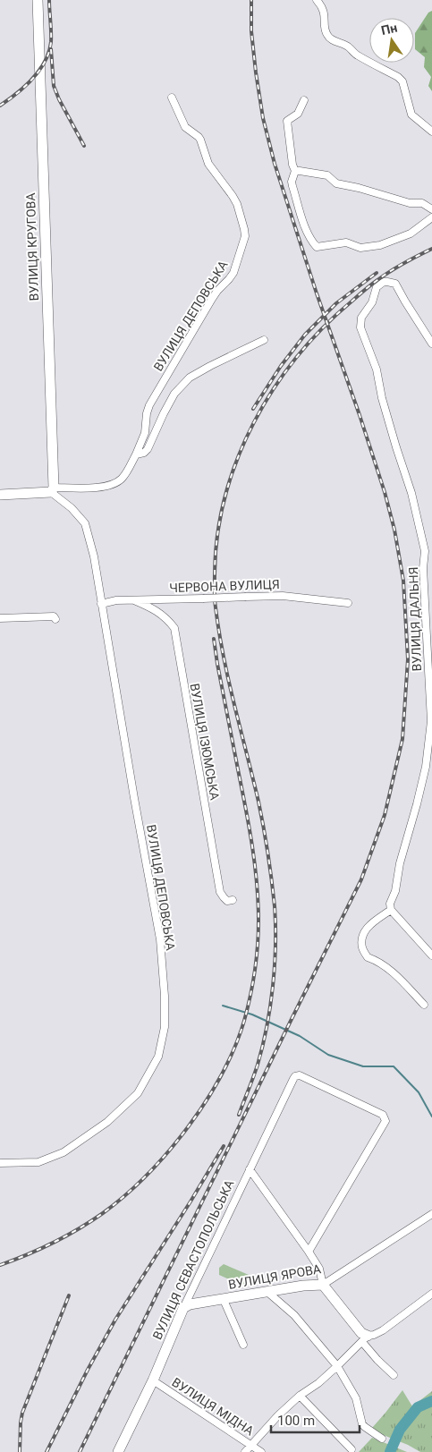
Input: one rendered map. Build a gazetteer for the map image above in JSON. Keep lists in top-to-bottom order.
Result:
{
  "streets": {
    "street": [
      "ВУЛИЦЯ КРУГОВА",
      "ВУЛИЦЯ ДЕПОВСЬКА",
      "ЧЕРВОНА ВУЛИЦЯ",
      "ВУЛИЦЯ ДАЛЬНЯ",
      "ВУЛИЦЯ ІЗЮМСЬКА",
      "ВУЛИЦЯ СЕВАСТОПОЛЬСЬКА",
      "ВУЛИЦЯ ЯРОВА",
      "ВУЛИЦЯ МІДНА"
    ]
  },
  "crossings": [
    ["ВУЛИЦЯ КРУГОВА", "ВУЛИЦЯ ДЕПОВСЬКА"],
    ["ВУЛИЦЯ ДЕПОВСЬКА", "ЧЕРВОНА ВУЛИЦЯ"],
    ["ЧЕРВОНА ВУЛИЦЯ", "ВУЛИЦЯ ІЗЮМСЬКА"],
    ["ВУЛИЦЯ СЕВАСТОПОЛЬСЬКА", "ВУЛИЦЯ ЯРОВА"],
    ["ВУЛИЦЯ СЕВАСТОПОЛЬСЬКА", "ВУЛИЦЯ МІДНА"]
  ],
  "scale_bar": "100 m",
  "north": "top"
}
